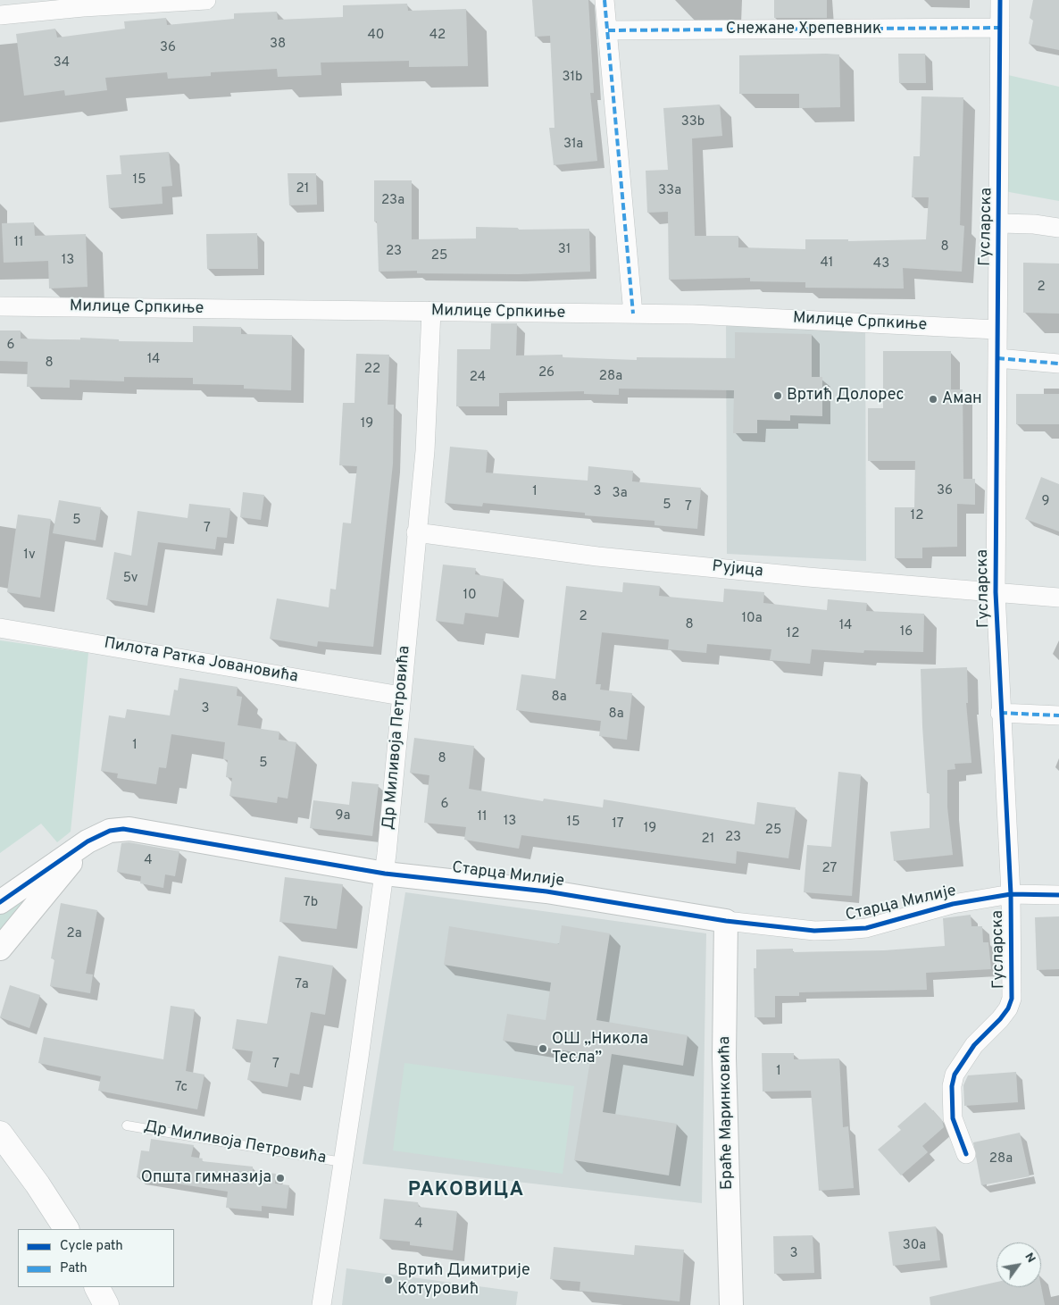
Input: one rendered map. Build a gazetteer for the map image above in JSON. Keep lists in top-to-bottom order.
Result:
{
  "streets": {
    "street": [
      "Снежане Хрепевник",
      "Гусларска",
      "Милице Српкиње",
      "Рујица",
      "Пилота Ратка Јовановића",
      "Др Миливоја Петровића",
      "Старца Милије",
      "Браће Маринковића"
    ]
  },
  "crossings": [
    ["Снежане Хрепевник", "Гусларска"],
    ["Гусларска", "Милице Српкиње"],
    ["Гусларска", "Рујица"],
    ["Гусларска", "Старца Милије"],
    ["Милице Српкиње", "Др Миливоја Петровића"],
    ["Рујица", "Др Миливоја Петровића"],
    ["Пилота Ратка Јовановића", "Др Миливоја Петровића"],
    ["Др Миливоја Петровића", "Старца Милије"],
    ["Старца Милије", "Браће Маринковића"]
  ],
  "districts": ["РАКОВИЦА"],
  "places": [
    "Вртић Долорес",
    "Аман",
    "ОШ „Никола Тесла”",
    "Општа гимназија",
    "Вртић Димитрије Котуровић"
  ],
  "house_numbers": [
    "40",
    "42",
    "38",
    "36",
    "34",
    "31b",
    "33b",
    "31a",
    "15",
    "21",
    "33a",
    "23a",
    "11",
    "8",
    "31",
    "23",
    "25",
    "13",
    "41",
    "43",
    "2",
    "6",
    "14",
    "8",
    "22",
    "26",
    "28a",
    "24",
    "19",
    "36",
    "1",
    "3",
    "3a",
    "9",
    "5",
    "7",
    "12",
    "5",
    "7",
    "1v",
    "5v",
    "10",
    "2",
    "10a",
    "8",
    "14",
    "16",
    "12",
    "8a",
    "3",
    "8a",
    "1",
    "8",
    "5",
    "6",
    "9a",
    "11",
    "13",
    "15",
    "17",
    "19",
    "25",
    "23",
    "21",
    "4",
    "27",
    "7b",
    "2a",
    "7a",
    "7",
    "1",
    "7c",
    "28a",
    "4",
    "30a",
    "3"
  ],
  "legend": ["Cycle path", "Path"],
  "north": "top right"
}
